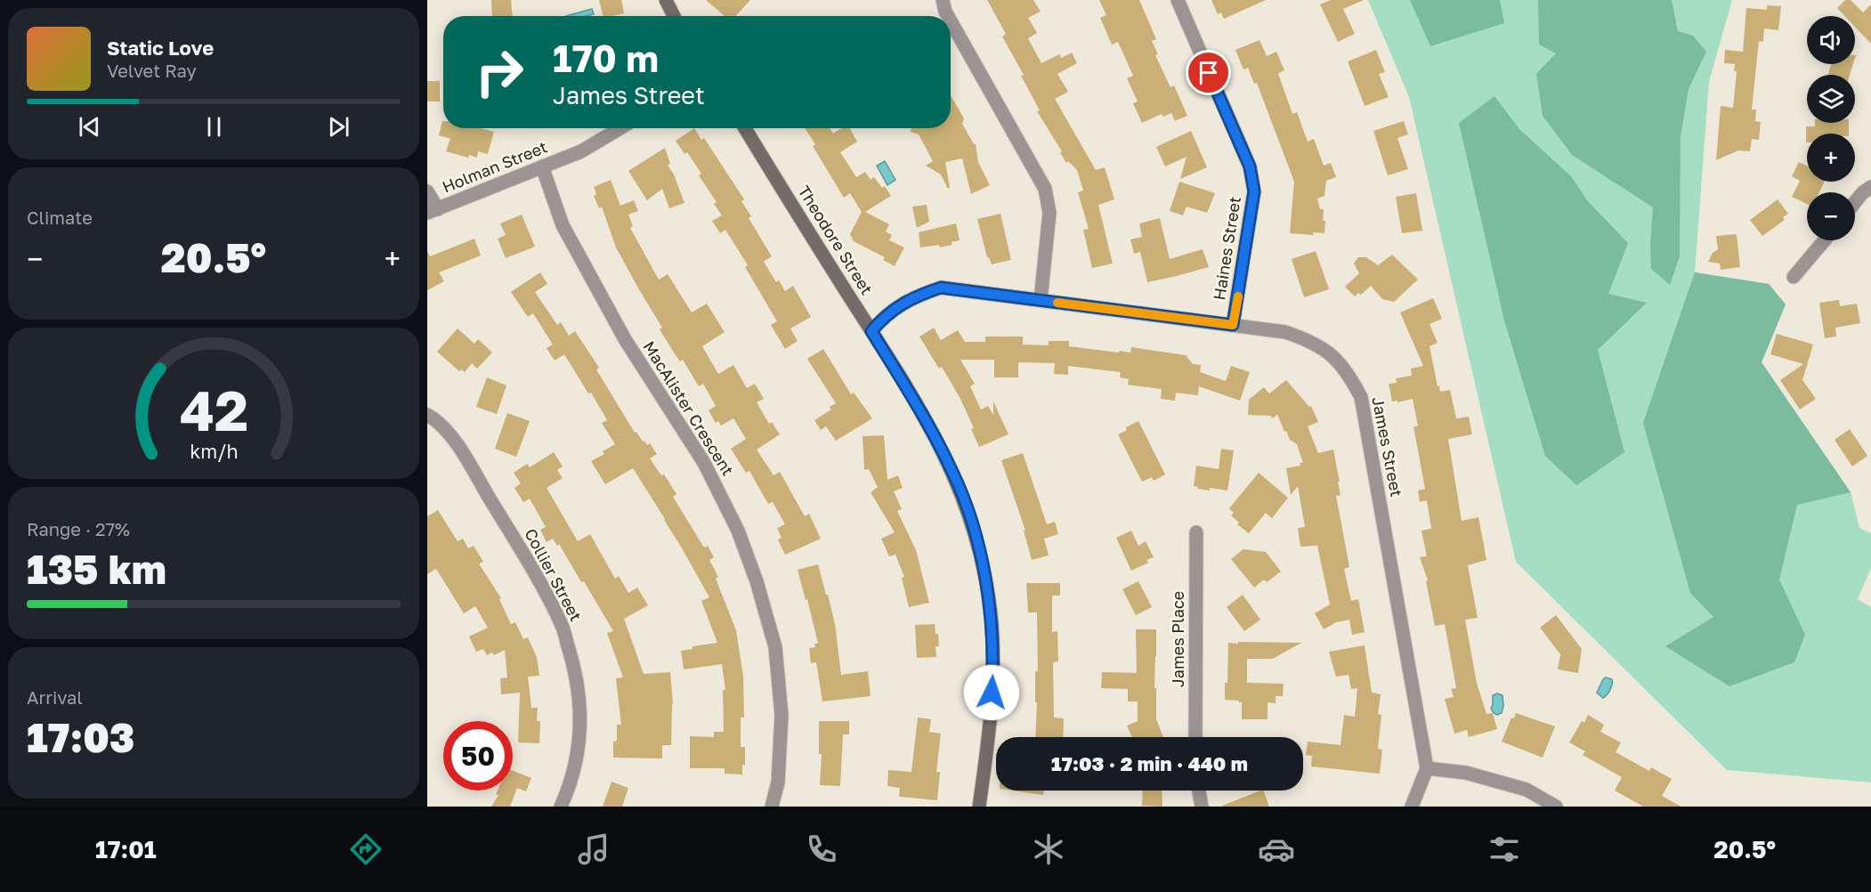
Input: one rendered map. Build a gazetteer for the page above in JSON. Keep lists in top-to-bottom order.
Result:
{
  "streets": {
    "main road": ["Theodore Street"],
    "street": [
      "Holman Street",
      "Haines Street",
      "MacAlister Crescent",
      "James Street",
      "Collier Street",
      "James Place"
    ]
  },
  "crossings": [
    ["Holman Street", "MacAlister Crescent"],
    ["Theodore Street", "James Street"],
    ["Haines Street", "James Street"]
  ],
  "page": {
    "map_buttons": ["+", "−"],
    "turn": ["170 m", "James Street"],
    "song": ["Static Love", "Velvet Ray"],
    "tile": [
      "Climate",
      ["Range · 27%", "135 km"],
      ["Arrival", "17:03"]
    ],
    "heat": ["−", "20.5°", "+"],
    "limit": "50",
    "trip": "17:03 · 2 min · 440 m",
    "tabs": ["17:01", "20.5°"],
    "gauge": ["42", "km/h"]
  }
}
